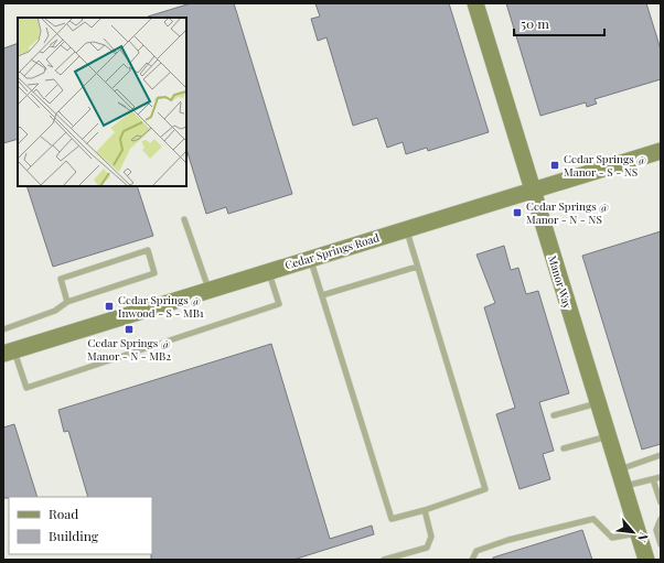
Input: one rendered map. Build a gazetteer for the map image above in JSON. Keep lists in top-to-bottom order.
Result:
{
  "streets": {
    "main road": ["Cedar Springs Road", "Manor Way"]
  },
  "crossings": [
    ["Cedar Springs Road", "Manor Way"]
  ],
  "places": {
    "transit": [
      "Cedar Springs @ Manor - S - NS",
      "Cedar Springs @ Manor - N - NS",
      "Cedar Springs @ Inwood - S - MB1",
      "Cedar Springs @ Manor - N - MB2"
    ]
  },
  "legend": ["Road", "Building"],
  "scale_bar": "50 m",
  "north": "bottom right"
}
